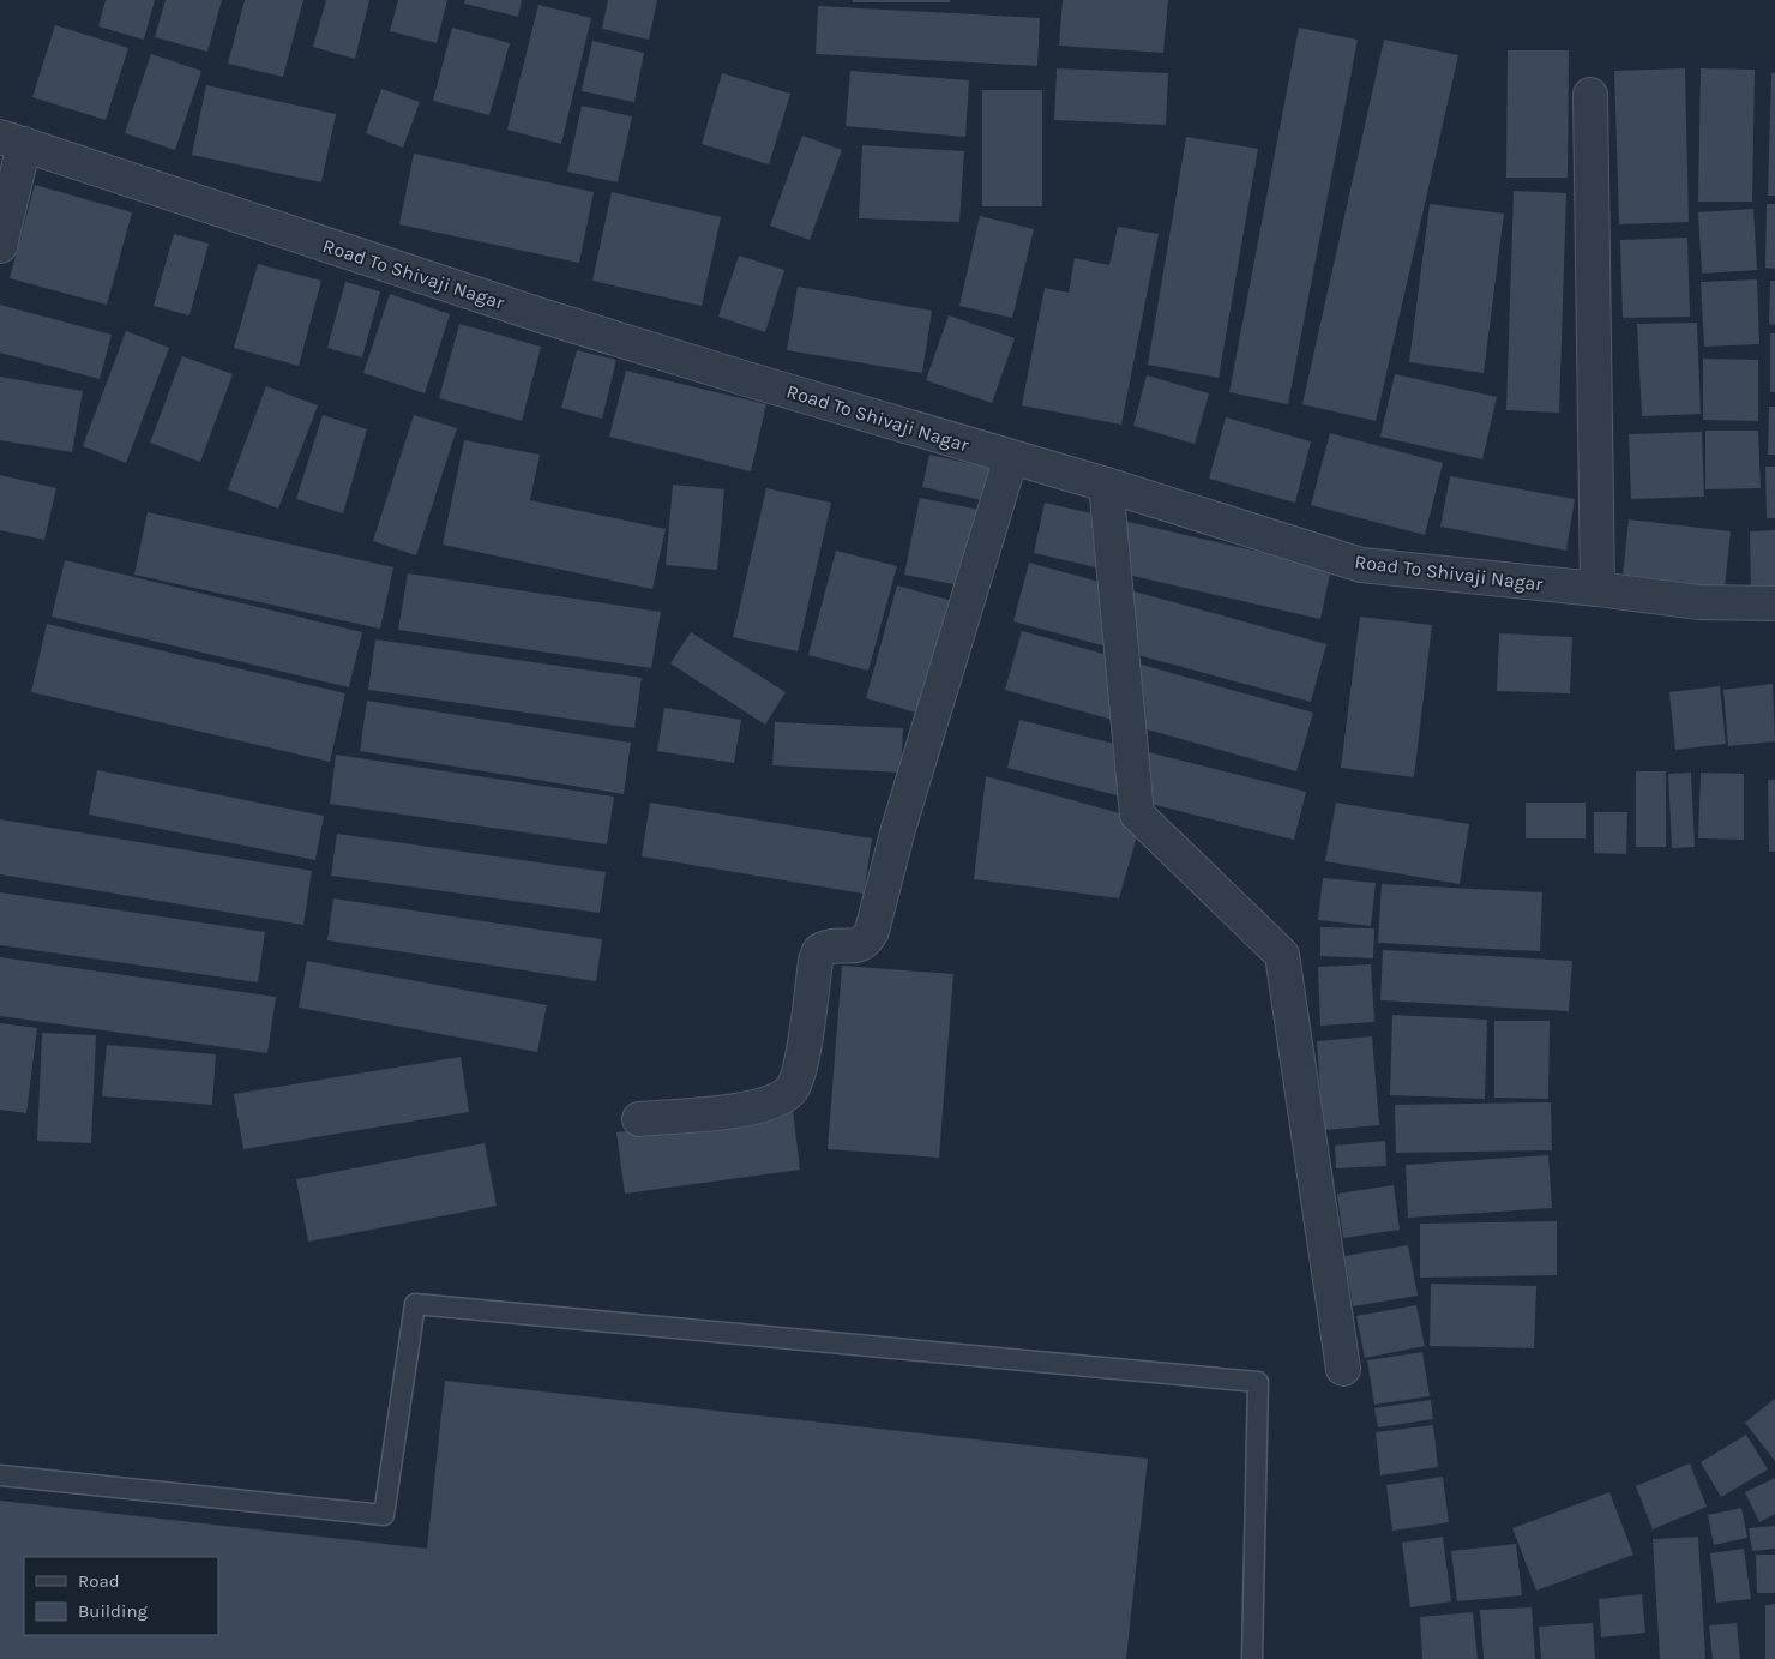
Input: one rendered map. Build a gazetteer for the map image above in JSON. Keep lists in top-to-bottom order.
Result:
{
  "streets": {
    "street": ["Road To Shivaji Nagar"]
  },
  "legend": ["Road", "Building"]
}
